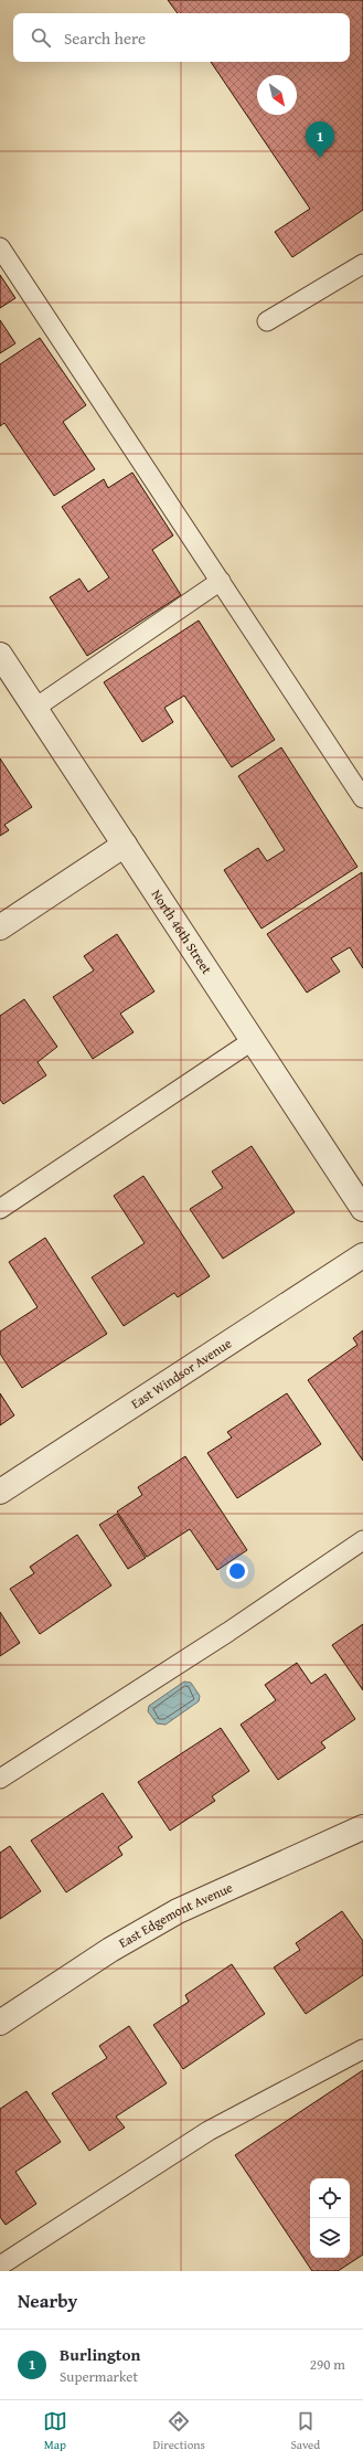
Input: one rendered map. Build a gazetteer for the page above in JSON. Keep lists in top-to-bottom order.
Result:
{
  "streets": {
    "street": ["North 46th Street", "East Windsor Avenue", "East Edgemont Avenue"]
  },
  "north": "bottom right",
  "page": {
    "search": "Search here",
    "pins": "1",
    "heading": "Nearby",
    "list": [
      {
        "mark": "1",
        "name": "Burlington",
        "note": "Supermarket",
        "value": "290 m"
      }
    ],
    "nav": ["Map", "Directions", "Saved"]
  }
}
